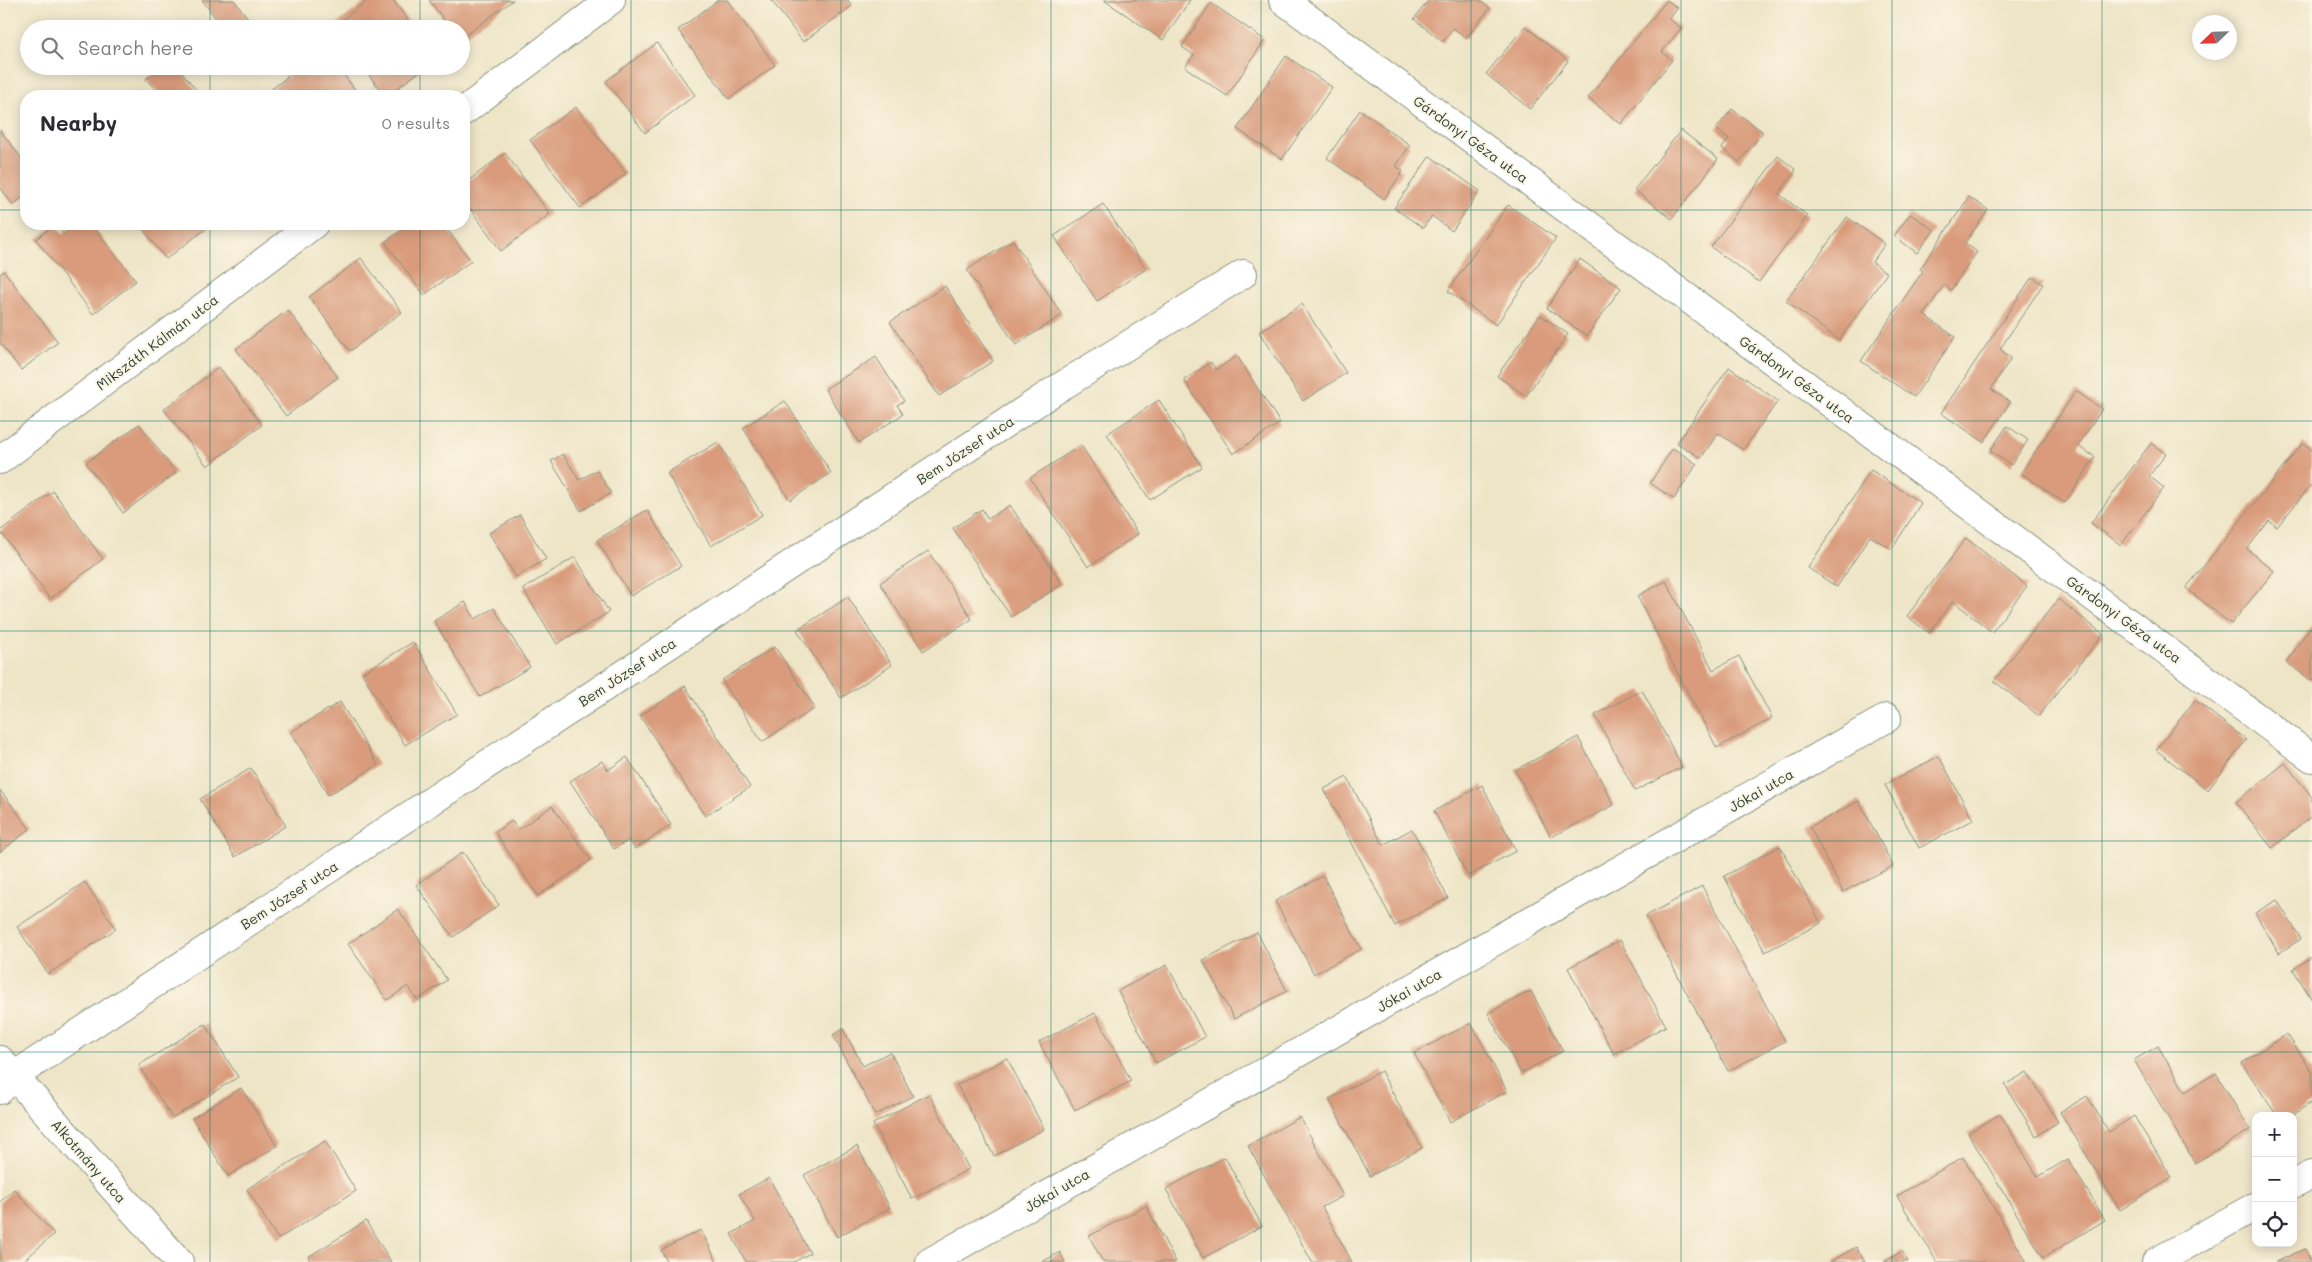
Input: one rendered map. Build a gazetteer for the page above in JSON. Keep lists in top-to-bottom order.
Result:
{
  "streets": {
    "street": [
      "Gárdonyi Géza utca",
      "Mikszáth Kálmán utca",
      "Bem József utca",
      "Jókai utca",
      "Alkotmány utca"
    ]
  },
  "crossings": [
    ["Bem József utca", "Alkotmány utca"]
  ],
  "north": "bottom left",
  "page": {
    "search": "Search here",
    "heading": ["Nearby", "0 results"],
    "map_buttons": ["+", "−"]
  }
}
